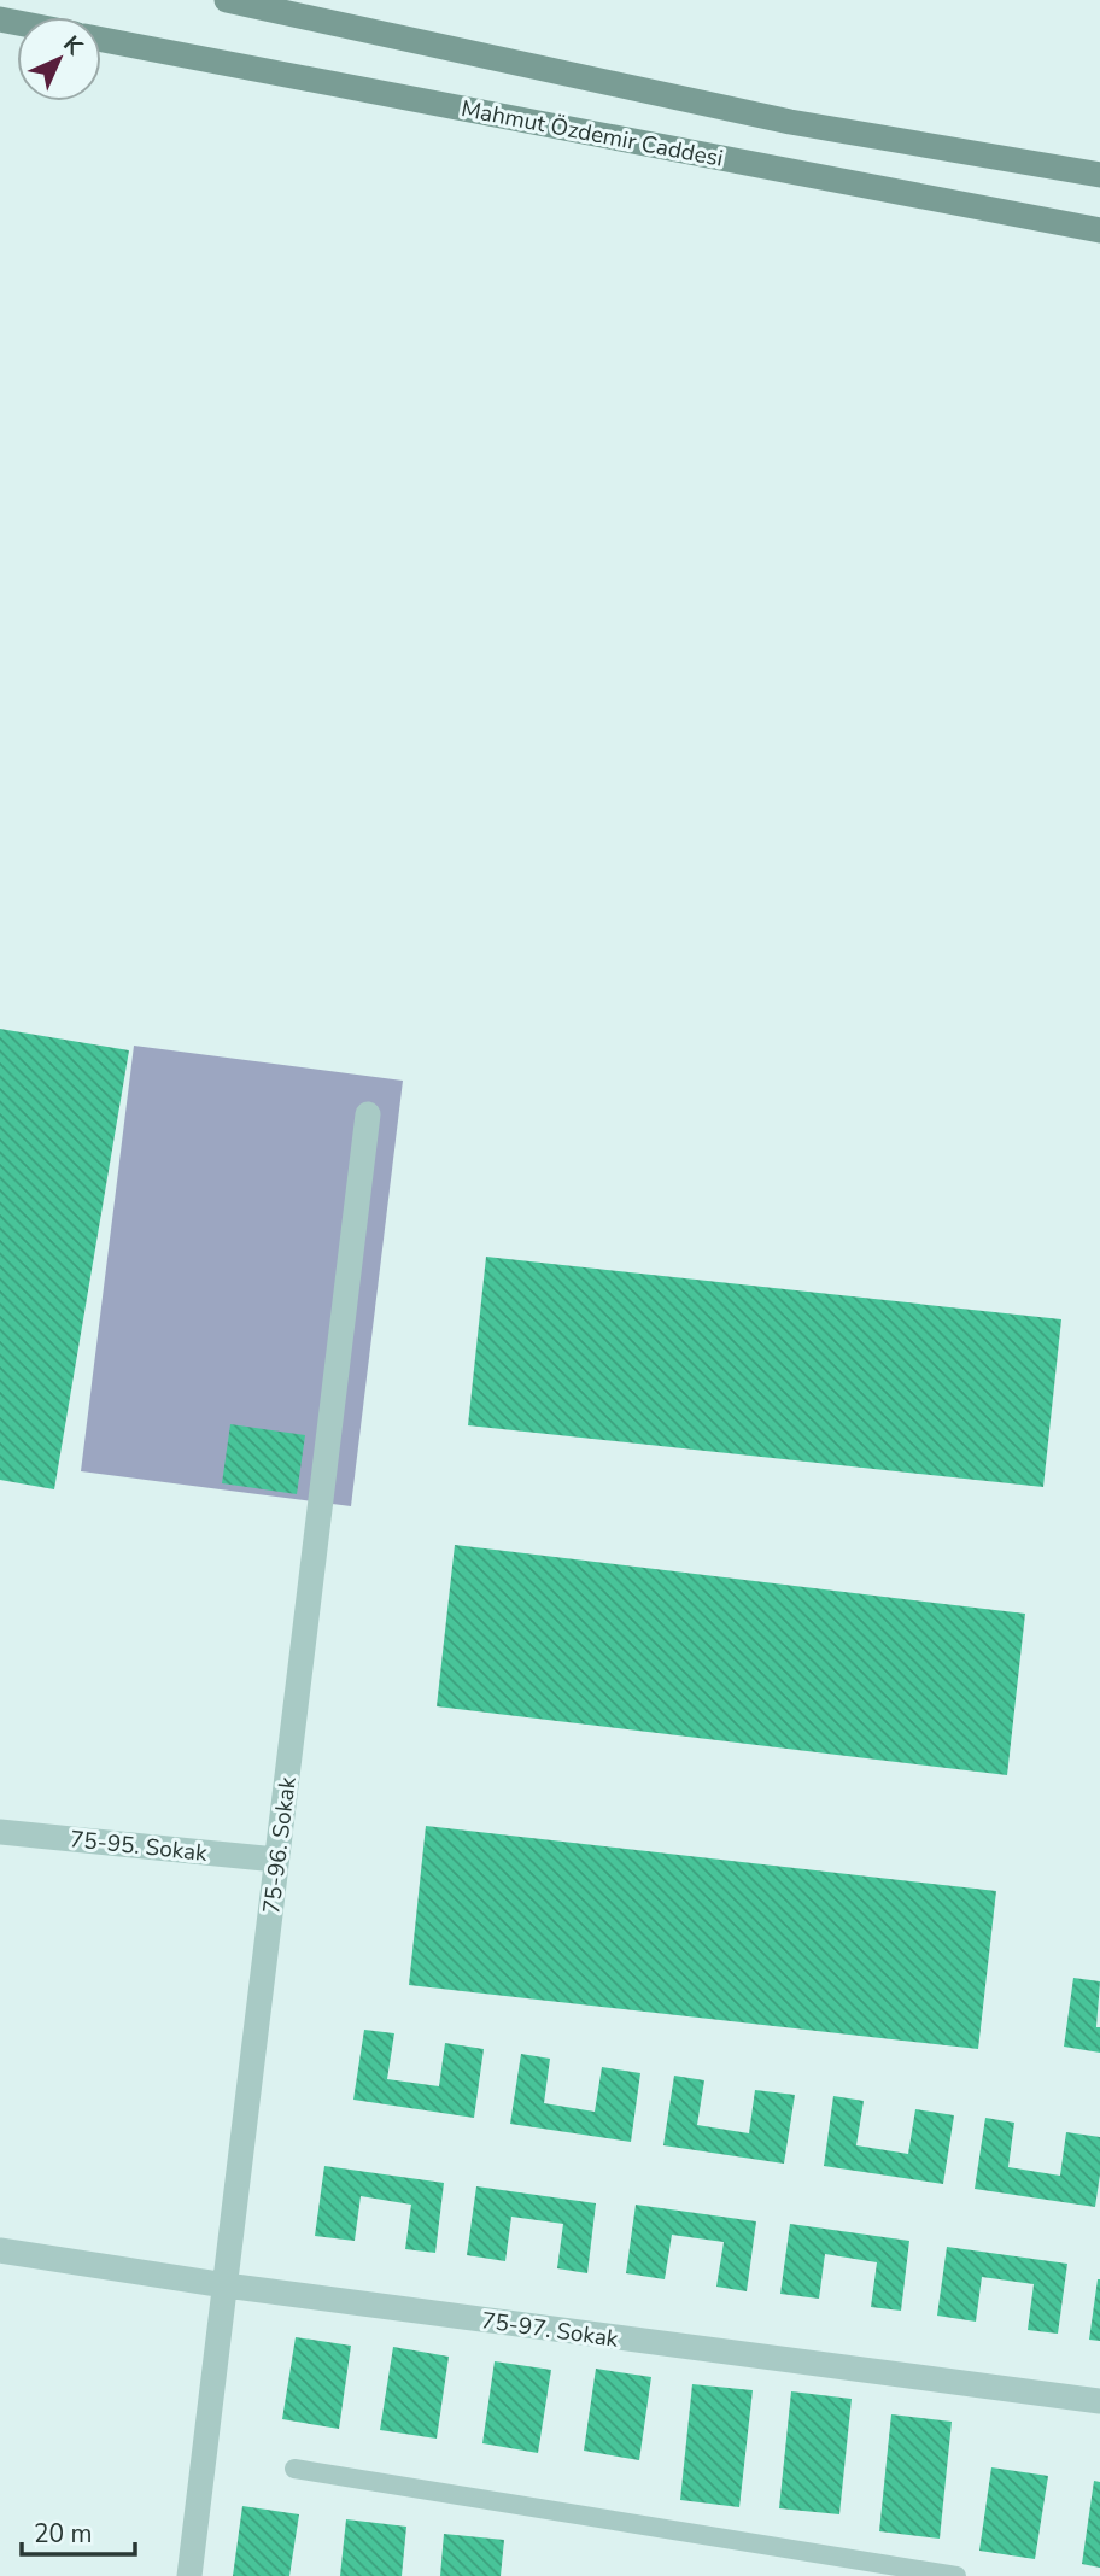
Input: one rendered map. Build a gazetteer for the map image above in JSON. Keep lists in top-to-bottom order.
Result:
{
  "streets": {
    "street": [
      "Mahmut Özdemir Caddesi",
      "75-95. Sokak",
      "75-96. Sokak",
      "75-97. Sokak"
    ]
  },
  "crossings": [
    ["75-95. Sokak", "75-96. Sokak"],
    ["75-96. Sokak", "75-97. Sokak"]
  ],
  "scale_bar": "20 m",
  "north": "top right"
}
